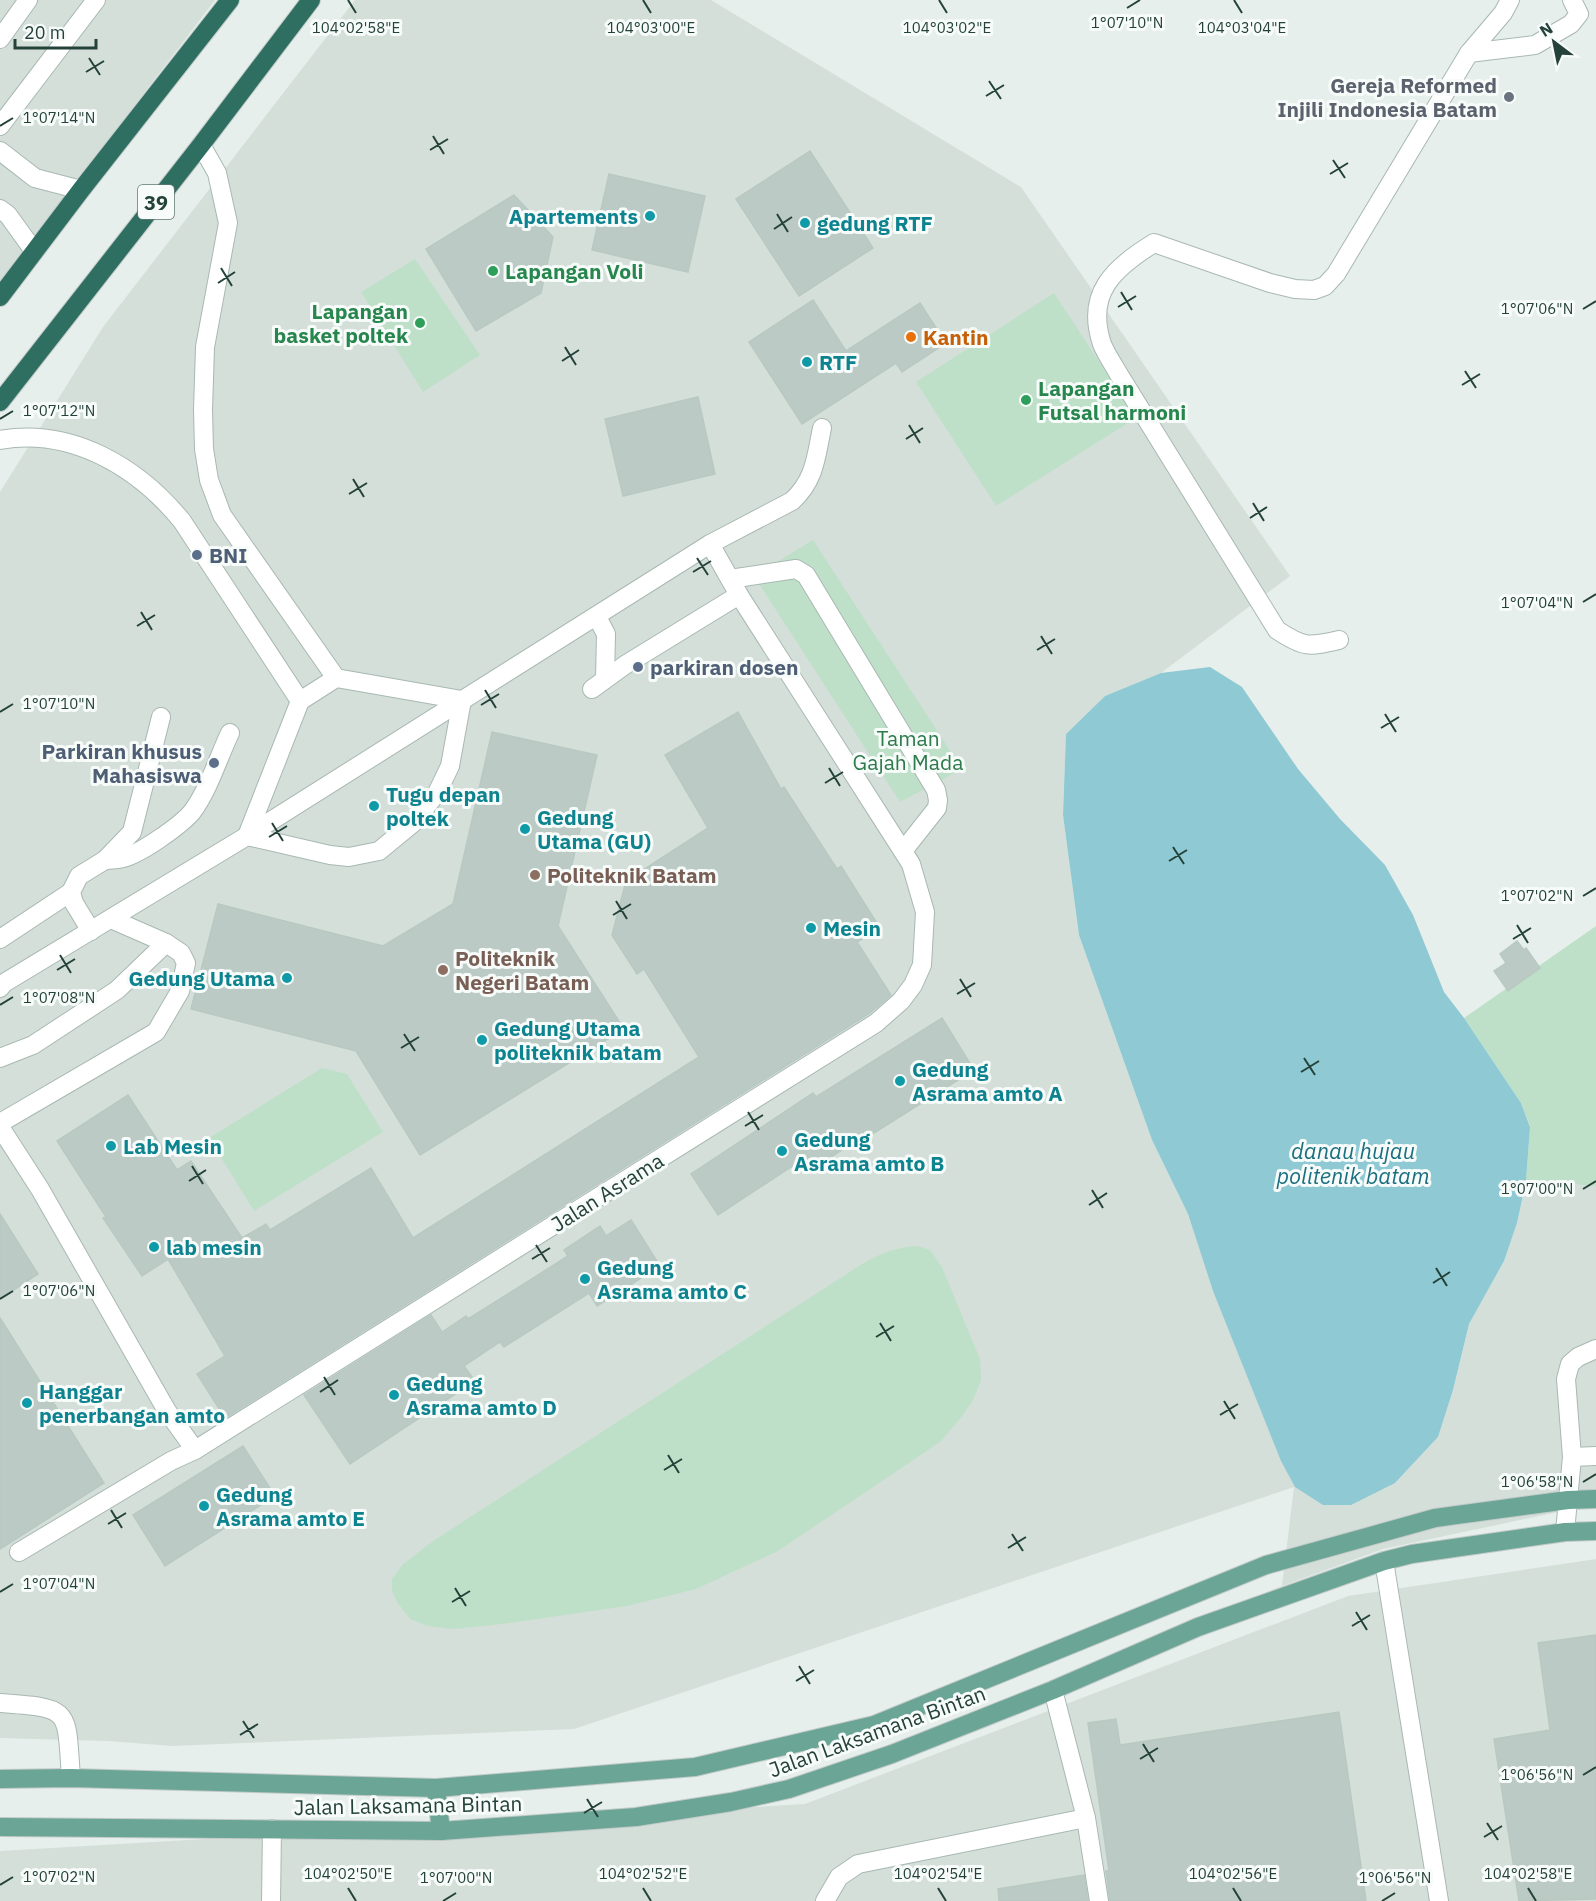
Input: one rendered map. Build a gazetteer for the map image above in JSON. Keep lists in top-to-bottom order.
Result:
{
  "streets": {
    "highway": ["39"],
    "main road": ["Jalan Laksamana Bintan"],
    "lane": ["Jalan Asrama"]
  },
  "water": ["danau hujau politenik batam"],
  "parks": ["Taman Gajah Mada"],
  "places": [
    "Gereja Reformed Injili Indonesia Batam",
    "Apartements",
    "gedung RTF",
    "Lapangan Voli",
    "Lapangan basket poltek",
    "Kantin",
    "RTF",
    "Lapangan Futsal harmoni",
    "BNI",
    "parkiran dosen",
    "Parkiran khusus Mahasiswa",
    "Tugu depan poltek",
    "Gedung Utama (GU)",
    "Politeknik Batam",
    "Mesin",
    "Politeknik Negeri Batam",
    "Gedung Utama",
    "Gedung Utama politeknik batam",
    "Gedung Asrama amto A",
    "Lab Mesin",
    "Gedung Asrama amto B",
    "lab mesin",
    "Gedung Asrama amto C",
    "Gedung Asrama amto D",
    "Hanggar penerbangan amto",
    "Gedung Asrama amto E"
  ],
  "scale_bar": "20 m",
  "north": "top left",
  "coordinates": [
    "1°07'10\"N",
    "104°03'02\"E",
    "104°02'58\"E",
    "104°03'00\"E",
    "104°03'04\"E",
    "1°07'14\"N",
    "1°07'06\"N",
    "1°07'12\"N",
    "1°07'04\"N",
    "1°07'02\"N",
    "1°07'08\"N",
    "1°07'00\"N",
    "1°06'58\"N",
    "1°06'56\"N",
    "104°02'50\"E",
    "104°02'52\"E",
    "104°02'54\"E",
    "104°02'56\"E"
  ]
}
